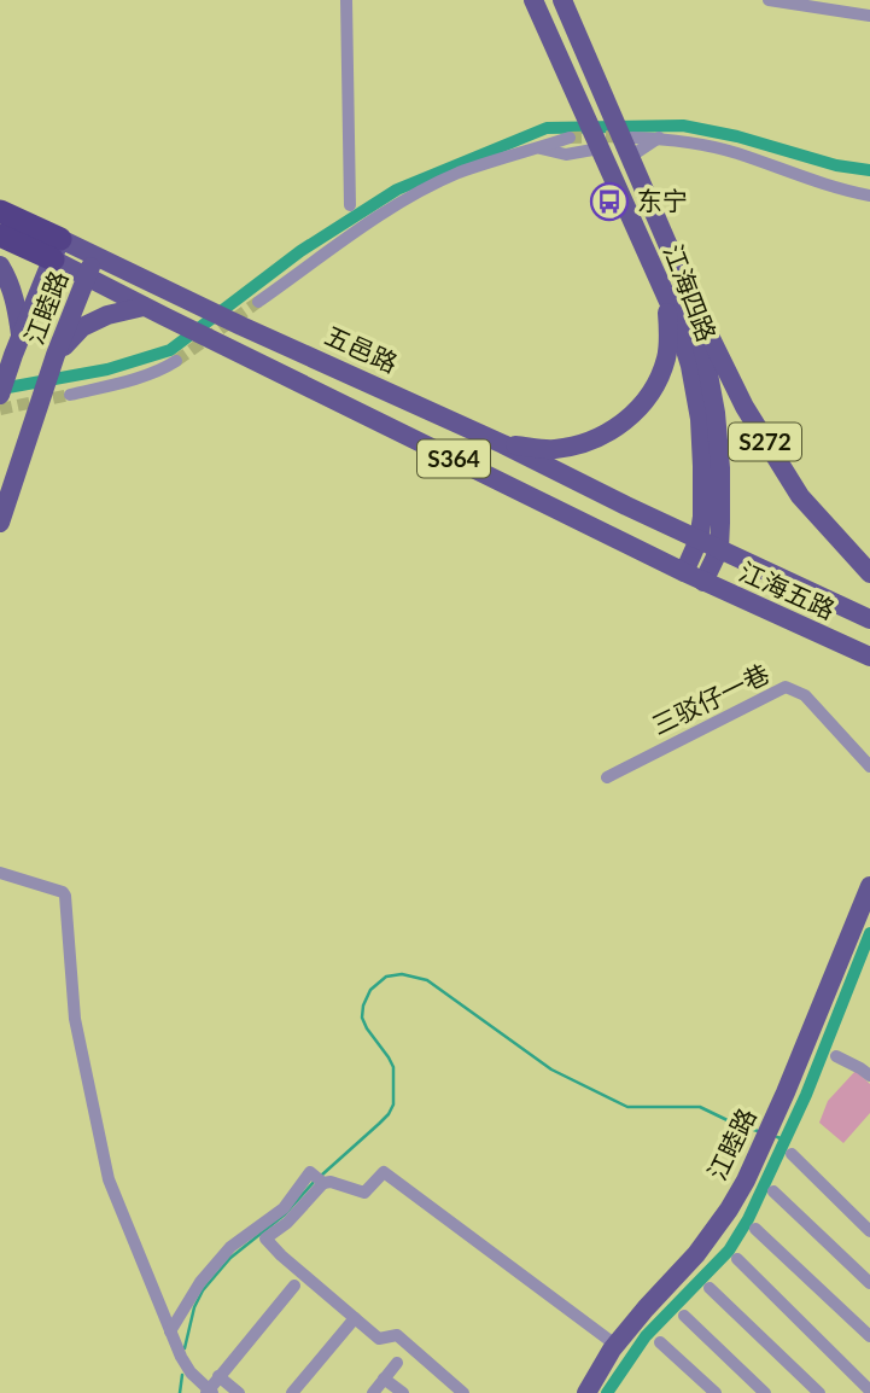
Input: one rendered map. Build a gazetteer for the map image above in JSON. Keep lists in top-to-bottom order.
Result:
{
  "streets": {
    "highway": ["五邑路", "S364"],
    "main road": [
      "江海四路",
      "江睦路",
      "S272",
      "江海五路"
    ],
    "street": ["三驳仔一巷"]
  },
  "crossings": [
    ["江海四路", "五邑路"],
    ["江海四路", "S272"],
    ["江海四路", "江海五路"],
    ["江睦路", "五邑路"],
    ["五邑路", "江海五路"],
    ["S272", "江海五路"]
  ],
  "places": {
    "bus stop": ["东宁"]
  }
}
